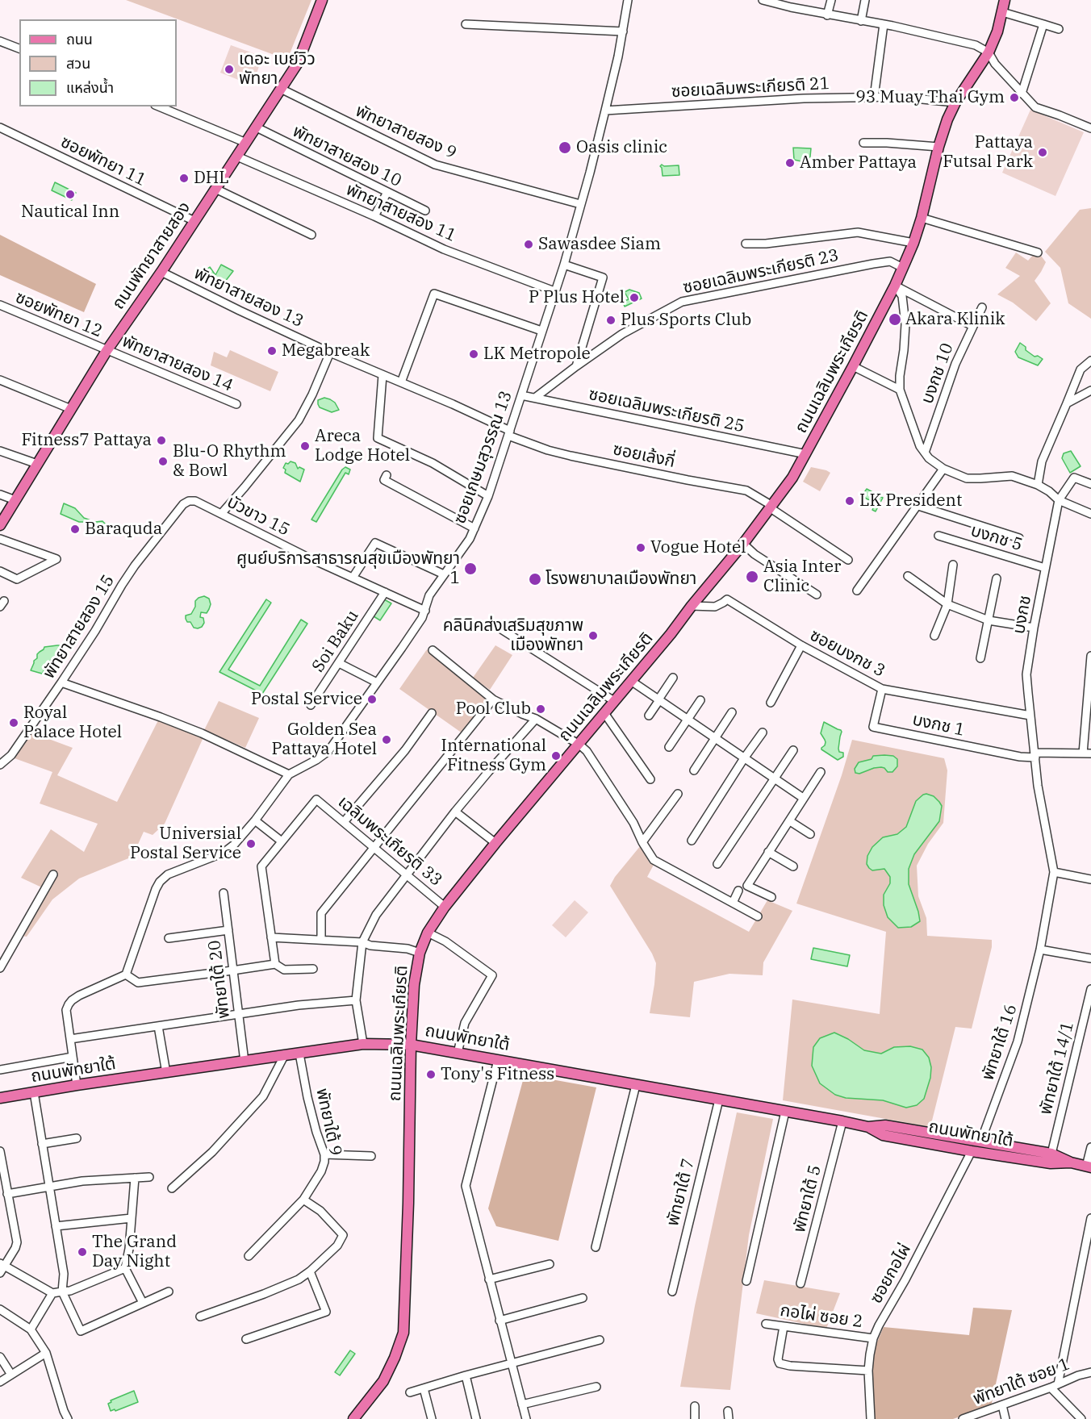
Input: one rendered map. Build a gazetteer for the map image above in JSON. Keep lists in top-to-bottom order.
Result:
{
  "streets": {
    "main road": ["ถนนพัทยาสายสอง", "ถนนเฉลิมพระเกียรติ", "ถนนพัทยาใต้"],
    "street": [
      "ซอยเฉลิมพระเกียรติ 21",
      "พัทยาสายสอง 9",
      "พัทยาสายสอง 10",
      "ซอยพัทยา 11",
      "พัทยาสายสอง 11",
      "ซอยเฉลิมพระเกียรติ 23",
      "พัทยาสายสอง 13",
      "ซอยพัทยา 12",
      "พัทยาสายสอง 14",
      "บงกช 10",
      "ซอยเฉลิมพระเกียรติ 25",
      "ซอยเล้งกี่",
      "ซอยเกษมสุวรรณ 13",
      "บัวขาว 15",
      "บงกช 5",
      "บงกช",
      "พัทยาสายสอง 15",
      "Soi Baku",
      "ซอยบงกช 3",
      "บงกช 1",
      "เฉลิมพระเกียรติ 33",
      "พัทยาใต้ 20",
      "พัทยาใต้ 16",
      "พัทยาใต้ 14/1",
      "พัทยาใต้ 9",
      "พัทยาใต้ 7",
      "พัทยาใต้ 5",
      "ซอยกอไผ่",
      "กอไผ่ ซอย 2",
      "พัทยาใต้ ซอย 1"
    ]
  },
  "crossings": [
    ["ซอยเฉลิมพระเกียรติ 21", "ถนนเฉลิมพระเกียรติ"],
    ["ซอยเฉลิมพระเกียรติ 21", "ซอยเกษมสุวรรณ 13"],
    ["พัทยาสายสอง 9", "ถนนพัทยาสายสอง"],
    ["พัทยาสายสอง 9", "ซอยเกษมสุวรรณ 13"],
    ["พัทยาสายสอง 10", "ถนนพัทยาสายสอง"],
    ["ซอยพัทยา 11", "ถนนพัทยาสายสอง"],
    ["พัทยาสายสอง 11", "ถนนพัทยาสายสอง"],
    ["พัทยาสายสอง 11", "ซอยเกษมสุวรรณ 13"],
    ["ถนนพัทยาสายสอง", "พัทยาสายสอง 13"],
    ["ถนนพัทยาสายสอง", "ซอยพัทยา 12"],
    ["ถนนพัทยาสายสอง", "พัทยาสายสอง 14"],
    ["ซอยเฉลิมพระเกียรติ 23", "ถนนเฉลิมพระเกียรติ"],
    ["ซอยเฉลิมพระเกียรติ 23", "ซอยเฉลิมพระเกียรติ 25"],
    ["พัทยาสายสอง 13", "ซอยเล้งกี่"],
    ["พัทยาสายสอง 13", "ซอยเกษมสุวรรณ 13"],
    ["ซอยพัทยา 12", "พัทยาสายสอง 14"],
    ["ถนนเฉลิมพระเกียรติ", "ซอยเฉลิมพระเกียรติ 25"],
    ["ถนนเฉลิมพระเกียรติ", "ซอยเล้งกี่"],
    ["ถนนเฉลิมพระเกียรติ", "ซอยบงกช 3"],
    ["ถนนเฉลิมพระเกียรติ", "เฉลิมพระเกียรติ 33"],
    ["ถนนเฉลิมพระเกียรติ", "ถนนพัทยาใต้"],
    ["ซอยเฉลิมพระเกียรติ 25", "ซอยเกษมสุวรรณ 13"],
    ["ซอยเล้งกี่", "ซอยเกษมสุวรรณ 13"],
    ["ซอยเกษมสุวรรณ 13", "บัวขาว 15"],
    ["บัวขาว 15", "พัทยาสายสอง 15"],
    ["บัวขาว 15", "Soi Baku"],
    ["บงกช 5", "บงกช"],
    ["บงกช", "ซอยบงกช 3"],
    ["บงกช", "บงกช 1"],
    ["บงกช", "พัทยาใต้ 16"],
    ["ซอยบงกช 3", "บงกช 1"],
    ["พัทยาใต้ 20", "ถนนพัทยาใต้"],
    ["ถนนพัทยาใต้", "พัทยาใต้ 16"],
    ["ถนนพัทยาใต้", "พัทยาใต้ 14/1"],
    ["ถนนพัทยาใต้", "พัทยาใต้ 9"],
    ["ถนนพัทยาใต้", "พัทยาใต้ 7"],
    ["ถนนพัทยาใต้", "พัทยาใต้ 5"],
    ["ถนนพัทยาใต้", "ซอยกอไผ่"],
    ["ซอยกอไผ่", "กอไผ่ ซอย 2"]
  ],
  "places": [
    "เดอะ เบย์วิว พัทยา",
    "93 Muay Thai Gym",
    "Oasis clinic",
    "Pattaya Futsal Park",
    "Amber Pattaya",
    "DHL",
    "Nautical Inn",
    "Sawasdee Siam",
    "P Plus Hotel",
    "Akara Klinik",
    "Plus Sports Club",
    "Megabreak",
    "LK Metropole",
    "Fitness7 Pattaya",
    "Areca Lodge Hotel",
    "Blu-O Rhythm & Bowl",
    "LK President",
    "Baraquda",
    "Vogue Hotel",
    "ศูนย์บริการสาธารณสุขเมืองพัทยา 1",
    "Asia Inter Clinic",
    "โรงพยาบาลเมืองพัทยา",
    "คลินิคส่งเสริมสุขภาพ เมืองพัทยา",
    "Postal Service",
    "Pool Club",
    "Royal Palace Hotel",
    "Golden Sea Pattaya Hotel",
    "International Fitness Gym",
    "Universial Postal Service",
    "Tony's Fitness",
    "The Grand Day Night"
  ],
  "legend": ["ถนน", "สวน", "แหล่งน้ำ"]
}
